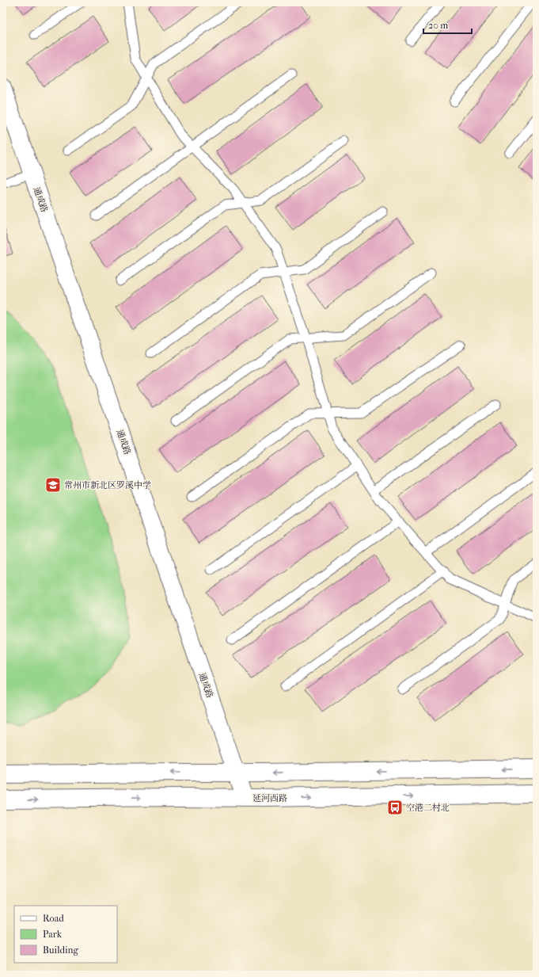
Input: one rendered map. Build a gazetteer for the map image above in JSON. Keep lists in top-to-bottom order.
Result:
{
  "streets": {
    "street": ["通成路", "延河西路"]
  },
  "crossings": [
    ["通成路", "延河西路"]
  ],
  "places": {
    "school or university": ["常州市新北区罗溪中学"],
    "bus stop": ["空港二村北"]
  },
  "legend": ["Road", "Park", "Building"],
  "scale_bar": "20 m"
}
